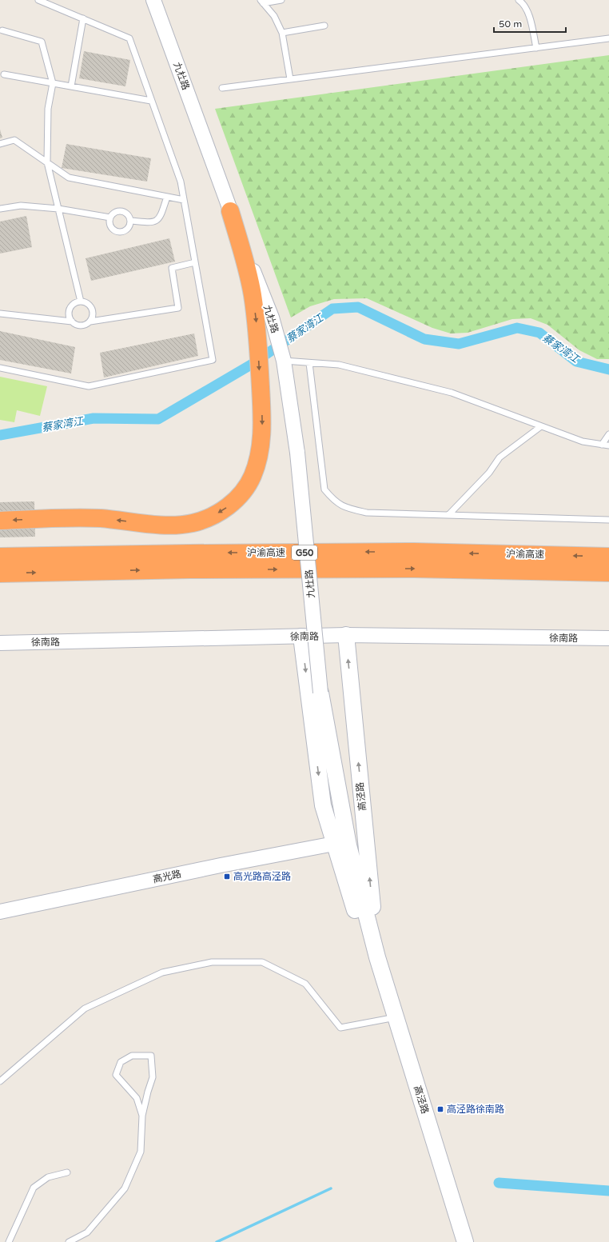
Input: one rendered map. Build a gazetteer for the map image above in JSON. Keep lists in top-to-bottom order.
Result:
{
  "streets": {
    "highway": ["沪渝高速", "G50"],
    "main road": ["高泾路"],
    "street": ["九杜路", "徐南路", "高光路"]
  },
  "crossings": [
    ["九杜路", "高泾路"],
    ["徐南路", "高泾路"],
    ["高泾路", "高光路"]
  ],
  "water": ["蔡家湾江"],
  "places": {
    "transit": ["高光路高泾路", "高泾路徐南路"]
  },
  "scale_bar": "50 m"
}
